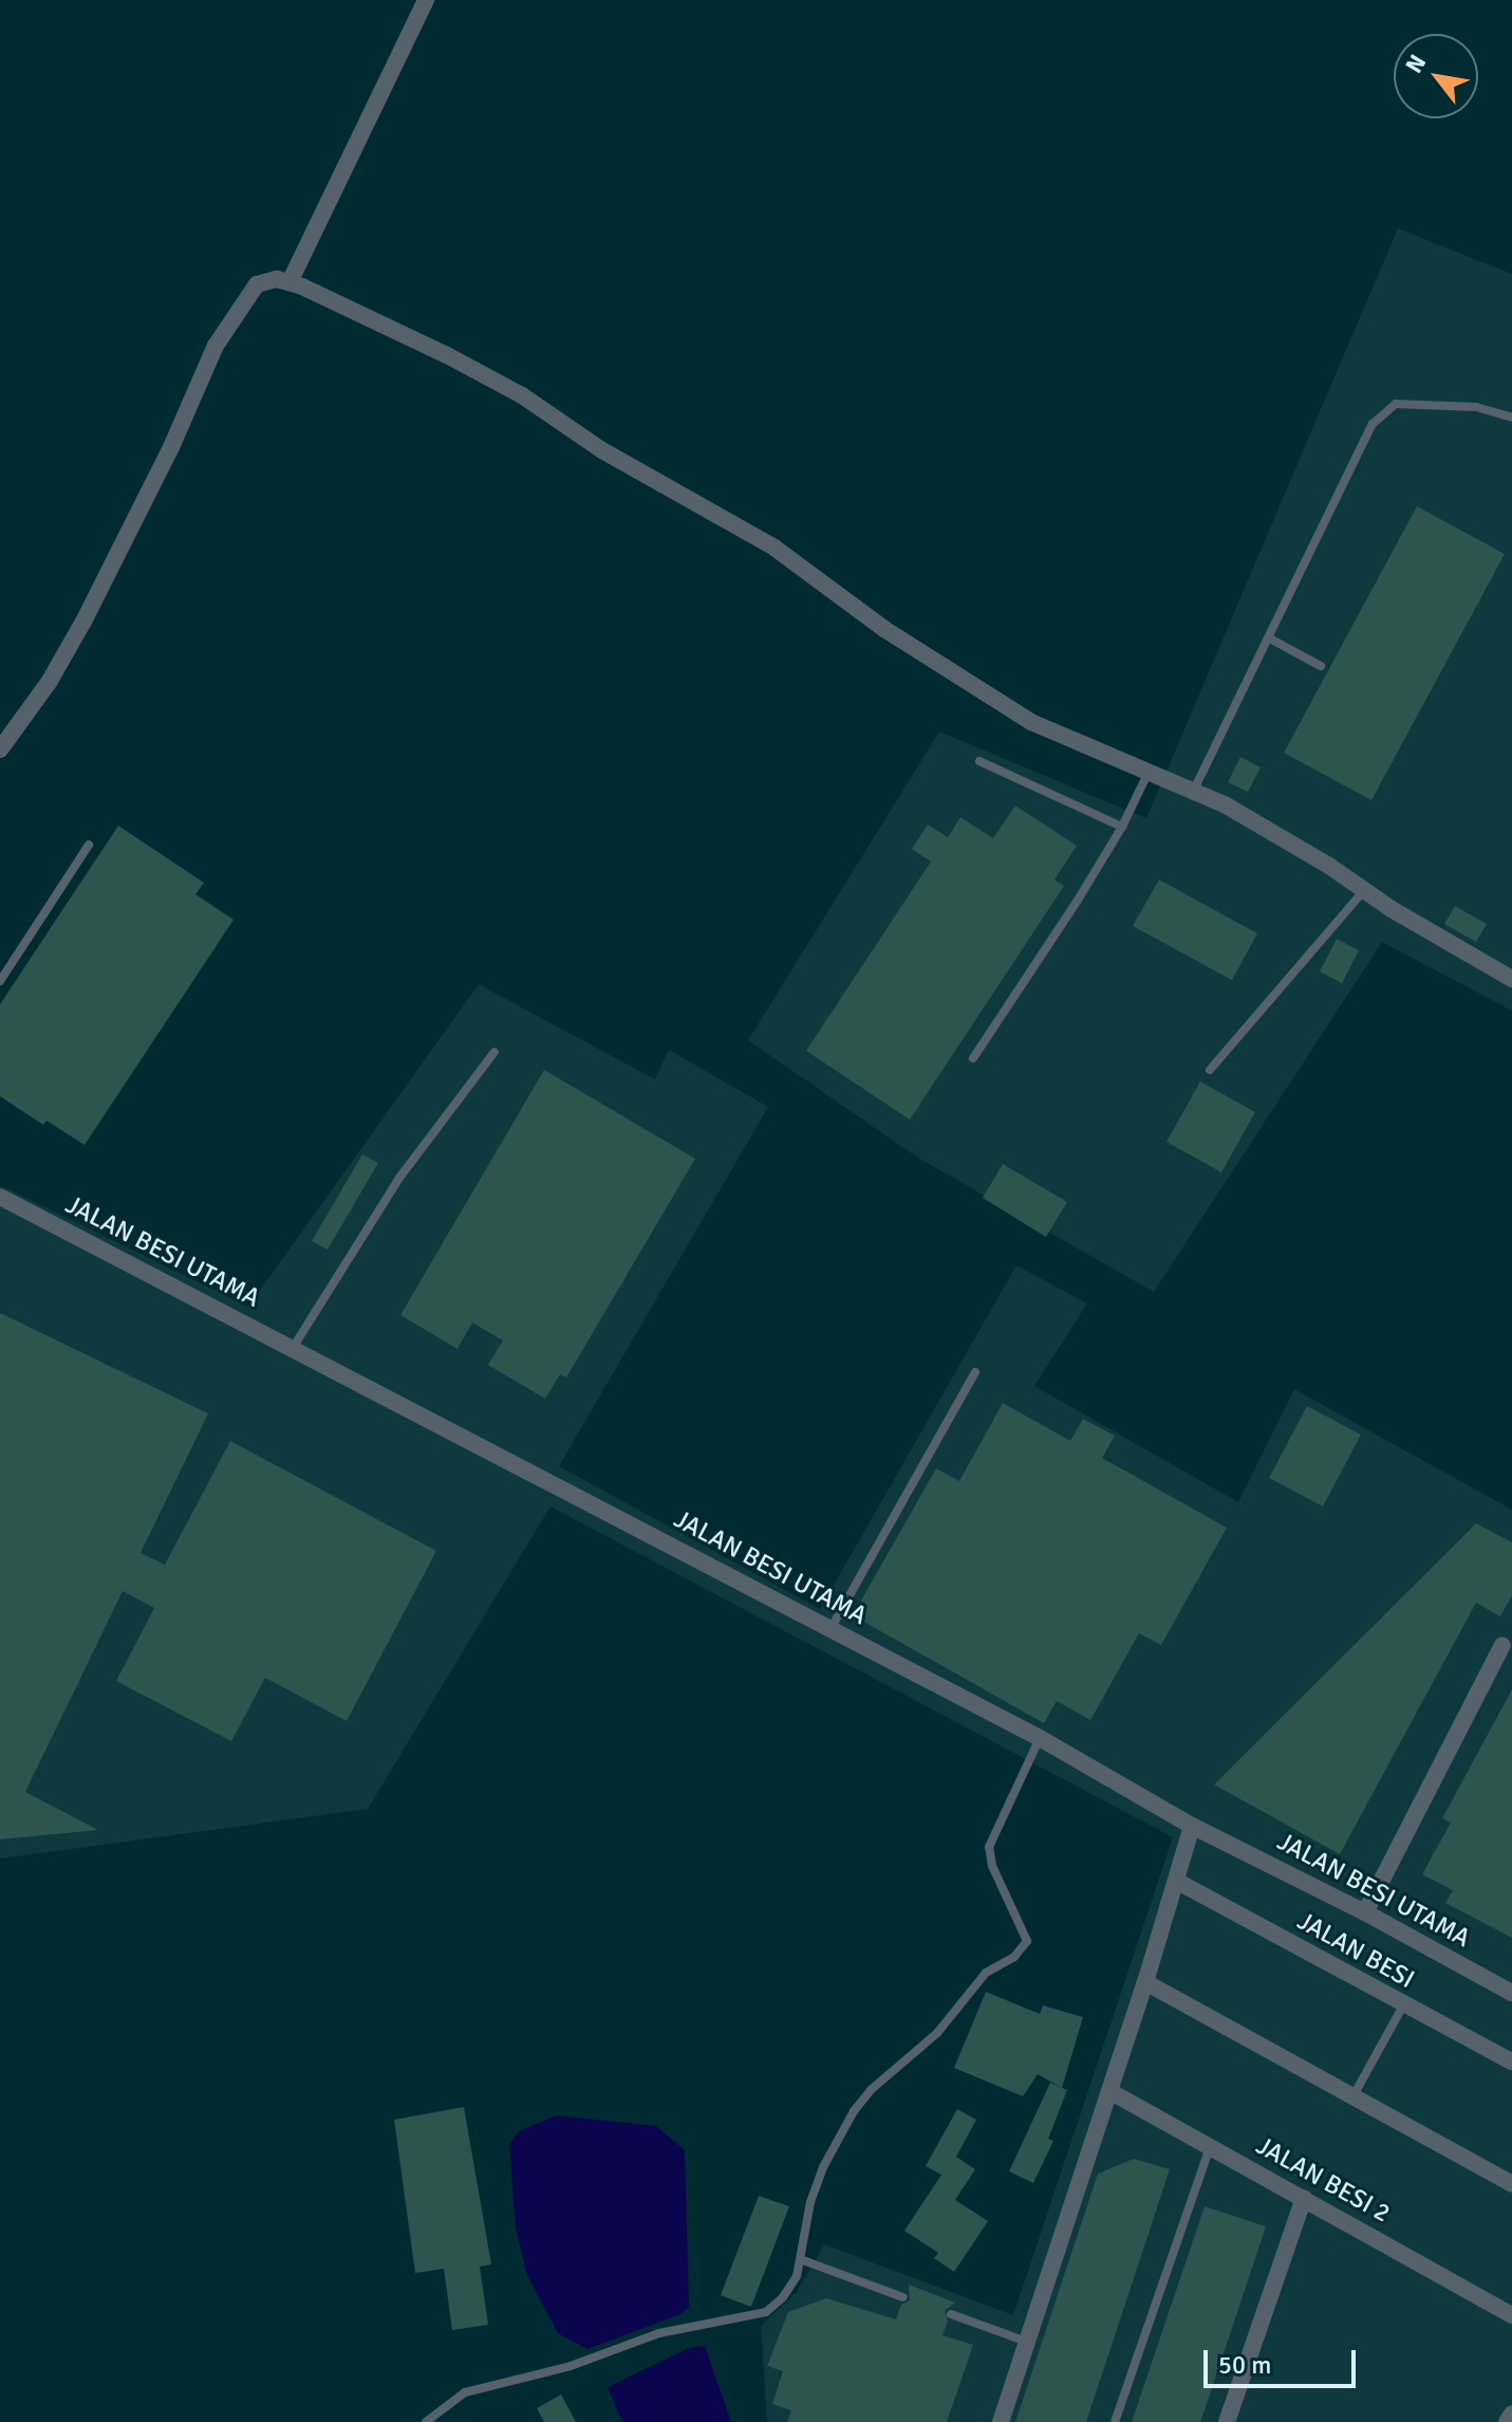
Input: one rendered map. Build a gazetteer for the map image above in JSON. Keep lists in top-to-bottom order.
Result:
{
  "streets": {
    "street": ["JALAN BESI UTAMA", "JALAN BESI", "JALAN BESI 2"]
  },
  "scale_bar": "50 m",
  "north": "top left"
}
